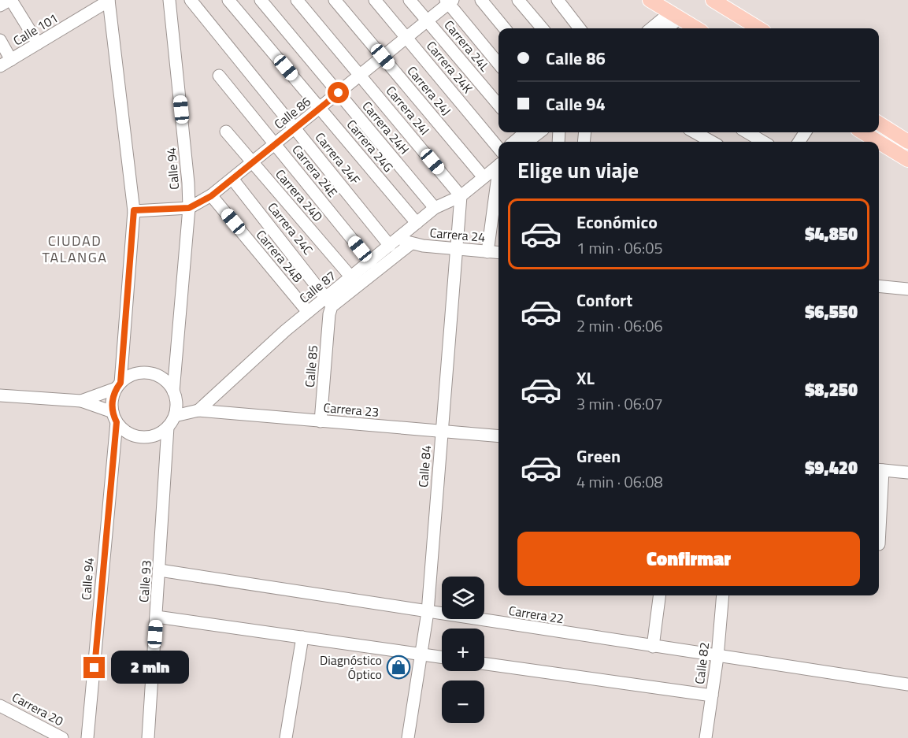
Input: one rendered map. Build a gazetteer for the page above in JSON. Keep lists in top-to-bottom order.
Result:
{
  "streets": {
    "street": [
      "Calle 101",
      "Carrera 24L",
      "Carrera 24K",
      "Carrera 24J",
      "Carrera 24I",
      "Calle 86",
      "Carrera 24H",
      "Carrera 24G",
      "Carrera 24F",
      "Calle 94",
      "Carrera 24E",
      "Carrera 24D",
      "Carrera 24C",
      "Carrera 24",
      "Carrera 24B",
      "Calle 87",
      "Calle 85",
      "Carrera 23",
      "Calle 84",
      "Calle 93",
      "Carrera 22",
      "Calle 82",
      "Carrera 20"
    ]
  },
  "crossings": [
    ["Carrera 24L", "Calle 86"],
    ["Carrera 24K", "Calle 86"],
    ["Carrera 24J", "Calle 86"],
    ["Carrera 24J", "Calle 87"],
    ["Carrera 24I", "Calle 86"],
    ["Carrera 24I", "Calle 87"],
    ["Carrera 24I", "Calle 84"],
    ["Calle 86", "Carrera 24H"],
    ["Calle 86", "Carrera 24G"],
    ["Calle 86", "Carrera 24F"],
    ["Calle 86", "Calle 94"],
    ["Calle 86", "Carrera 24E"],
    ["Calle 86", "Carrera 24D"],
    ["Calle 86", "Carrera 24C"],
    ["Calle 86", "Carrera 24B"],
    ["Carrera 24H", "Calle 87"],
    ["Carrera 24G", "Calle 87"],
    ["Carrera 24F", "Carrera 24"],
    ["Carrera 24F", "Calle 87"],
    ["Calle 94", "Carrera 23"],
    ["Calle 94", "Calle 93"],
    ["Carrera 24E", "Calle 87"],
    ["Carrera 24D", "Calle 87"],
    ["Carrera 24C", "Calle 87"],
    ["Carrera 24C", "Calle 85"],
    ["Carrera 24", "Calle 87"],
    ["Carrera 24", "Calle 84"],
    ["Carrera 24B", "Calle 87"],
    ["Calle 87", "Calle 85"],
    ["Calle 87", "Carrera 23"],
    ["Calle 87", "Calle 84"],
    ["Calle 85", "Carrera 23"],
    ["Carrera 23", "Calle 84"],
    ["Carrera 23", "Calle 93"],
    ["Calle 84", "Carrera 22"],
    ["Calle 93", "Carrera 22"],
    ["Carrera 22", "Calle 82"]
  ],
  "districts": ["CIUDAD TALANGA"],
  "places": {
    "shop": ["Diagnóstico Óptico"]
  },
  "page": {
    "banner": ["Calle 86", "Calle 94"],
    "heading": "Elige un viaje",
    "list": [
      {
        "name": "Económico",
        "note": "1 min · 06:05",
        "value": "$4,850"
      },
      {
        "name": "Confort",
        "note": "2 min · 06:06",
        "value": "$6,550"
      },
      {
        "name": "XL",
        "note": "3 min · 06:07",
        "value": "$8,250"
      },
      {
        "name": "Green",
        "note": "4 min · 06:08",
        "value": "$9,420"
      }
    ],
    "buttons": "Confirmar",
    "map_buttons": ["+", "−"],
    "bubble": "2 min"
  }
}
